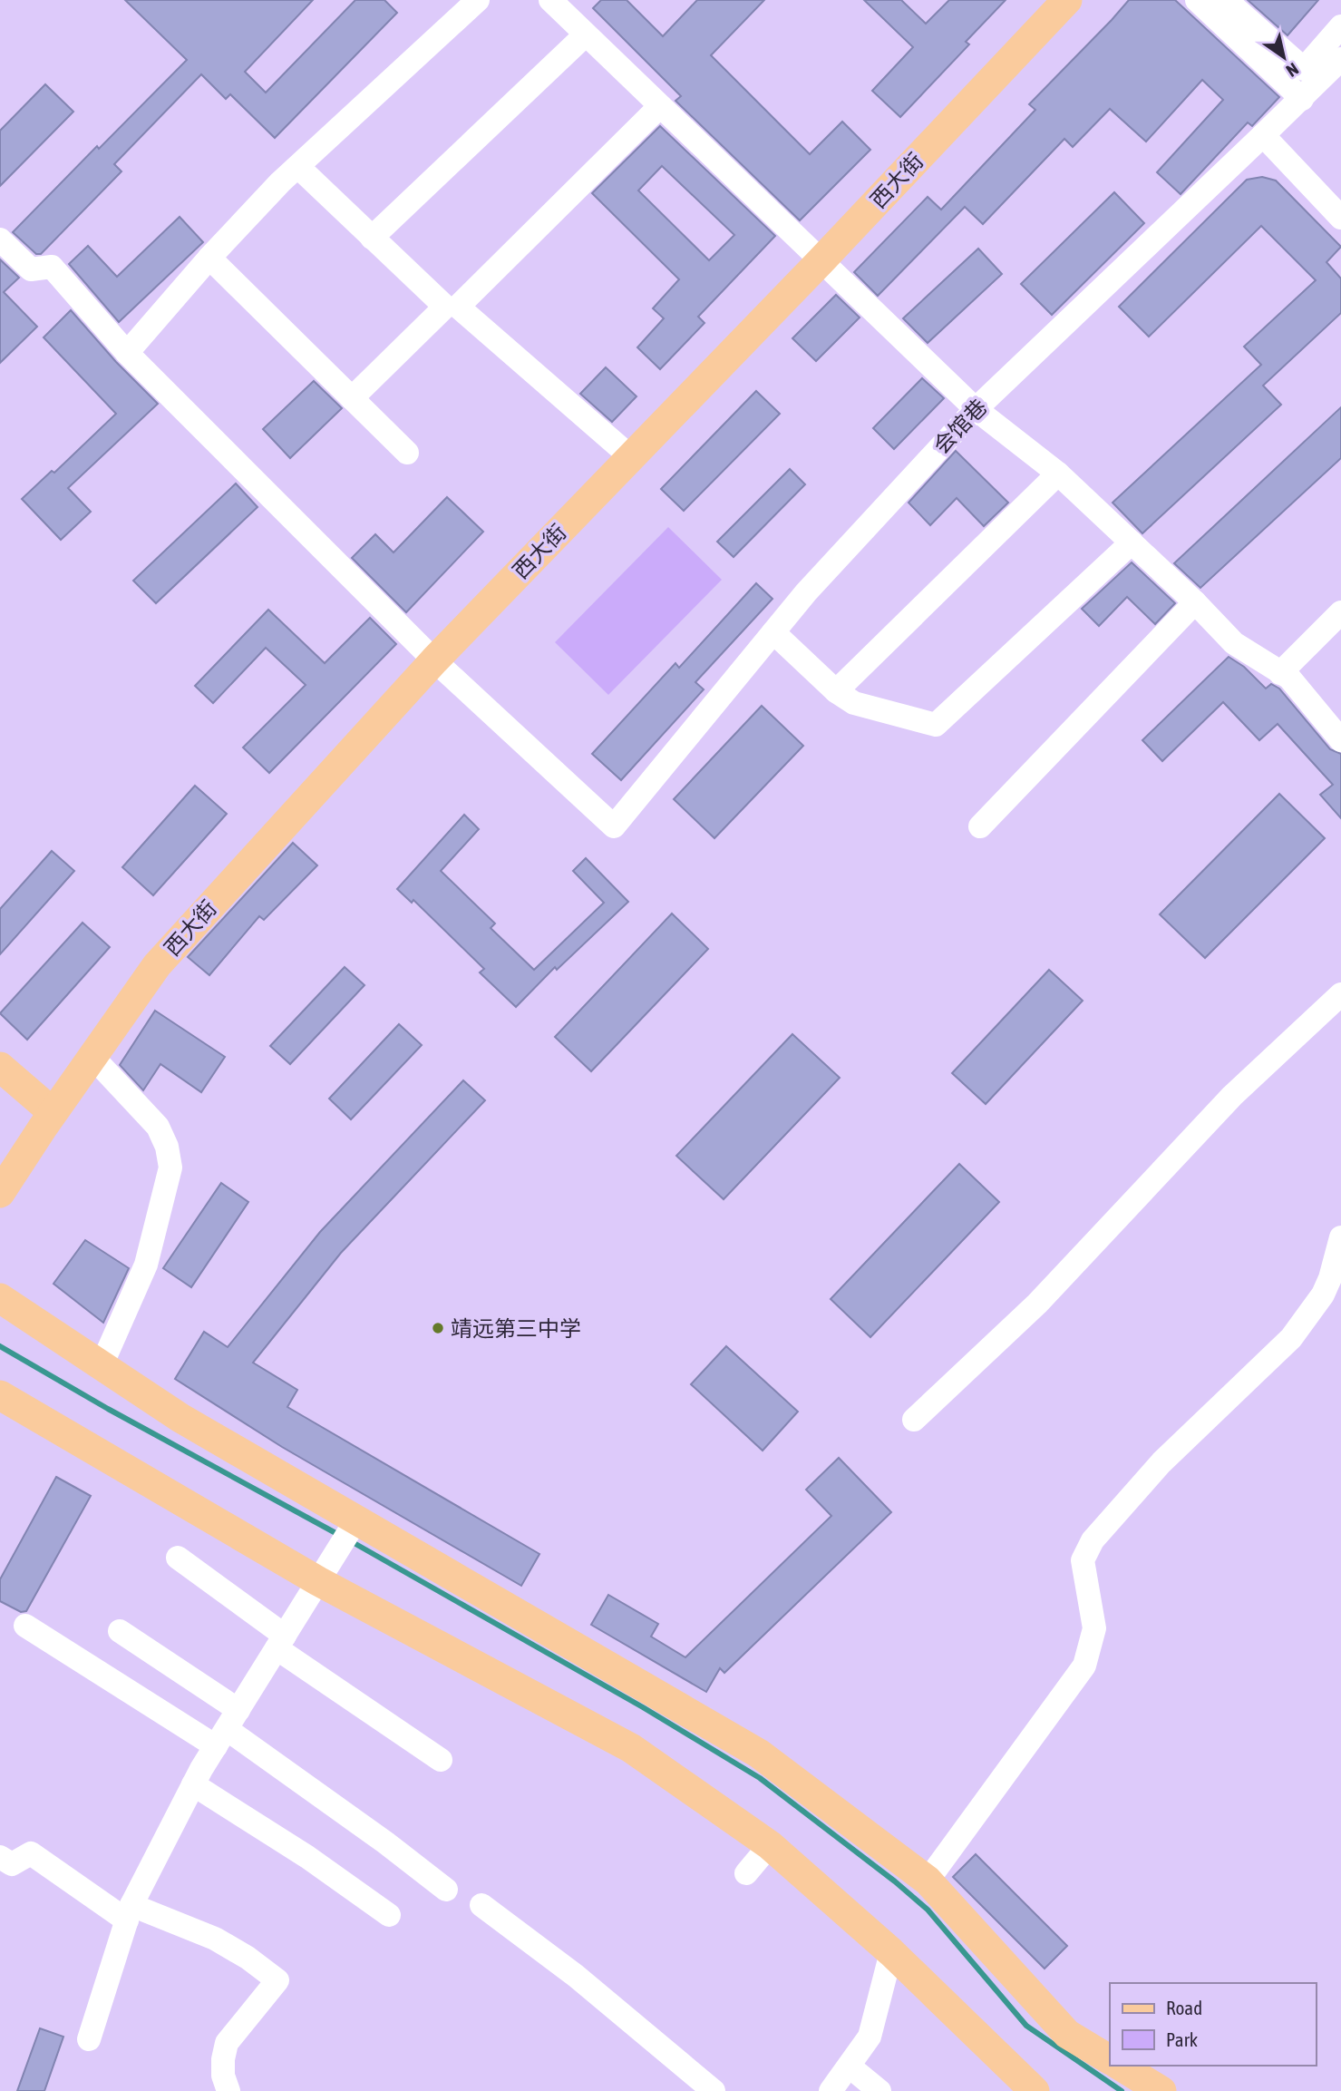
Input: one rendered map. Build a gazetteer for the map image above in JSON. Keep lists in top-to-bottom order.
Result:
{
  "streets": {
    "main road": ["西大街"],
    "street": ["会馆巷"]
  },
  "crossings": [
    ["西大街", "会馆巷"]
  ],
  "places": ["靖远第三中学"],
  "legend": ["Road", "Park"],
  "north": "bottom right"
}
